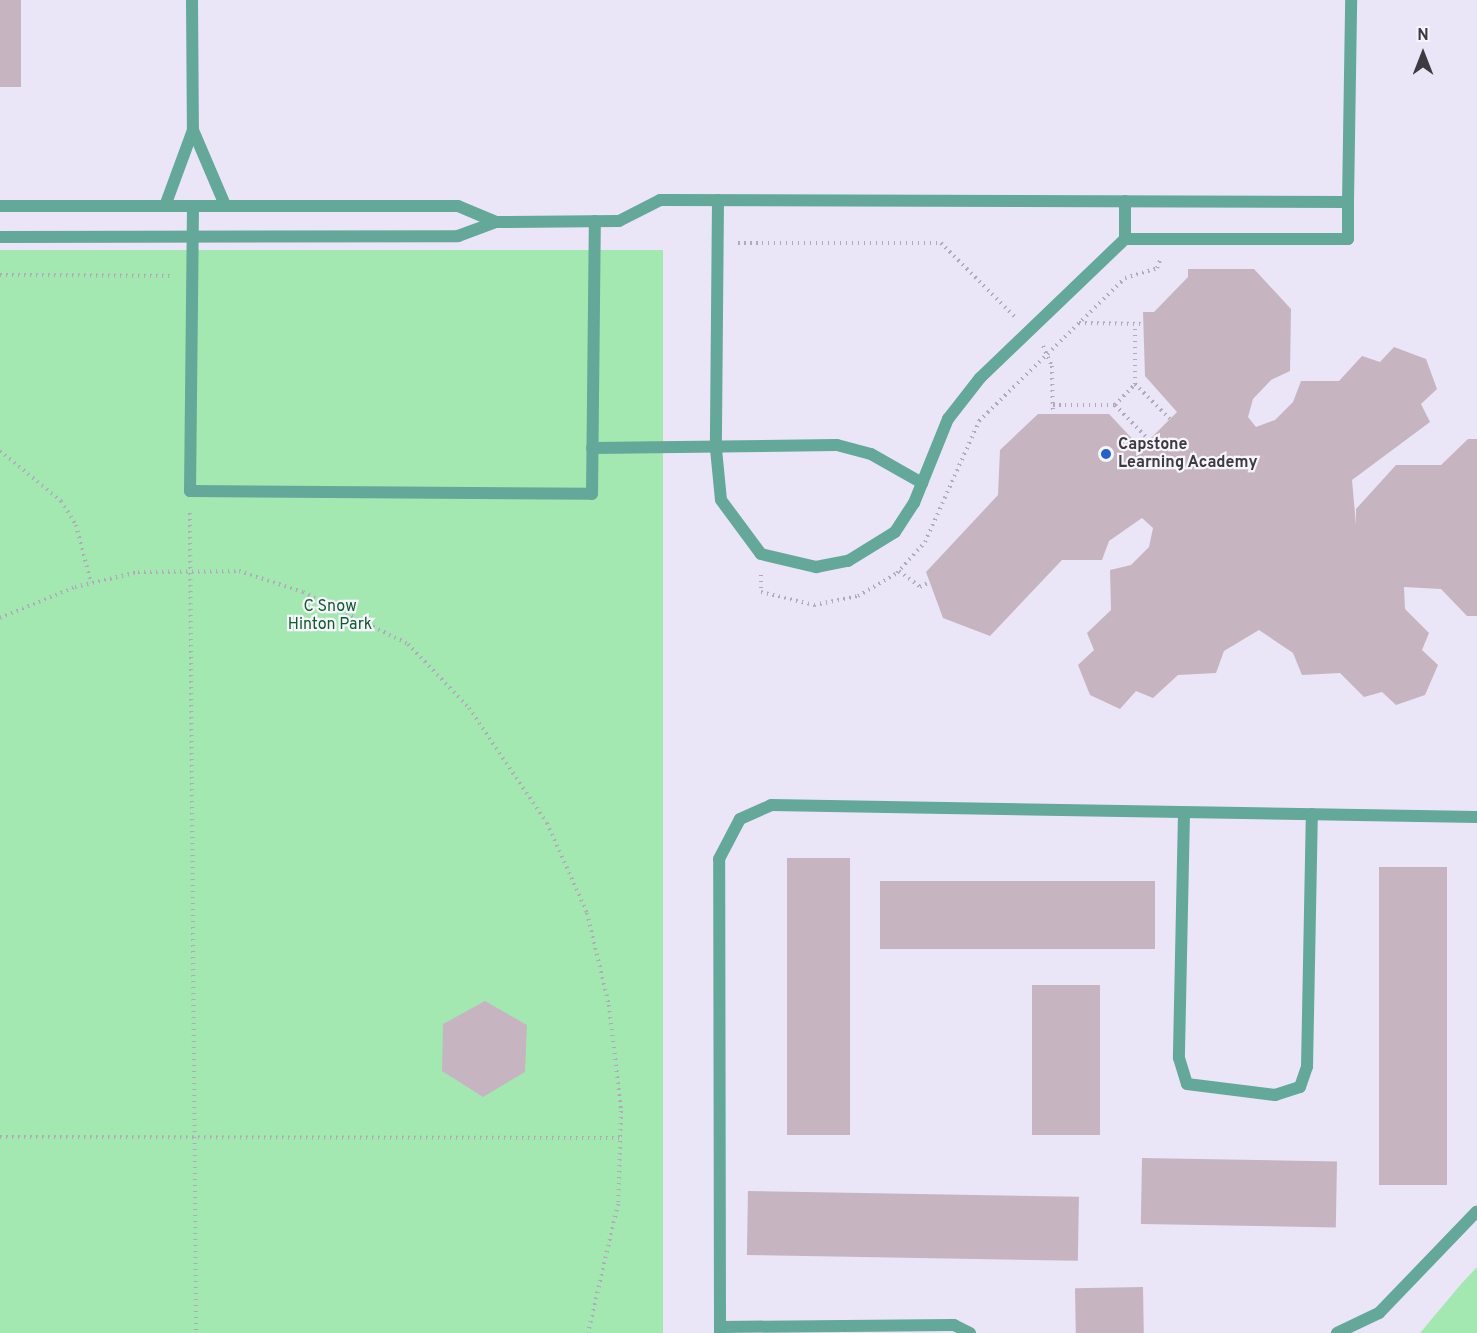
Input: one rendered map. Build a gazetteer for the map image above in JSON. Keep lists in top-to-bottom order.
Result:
{
  "parks": ["C Snow Hinton Park"],
  "places": ["Capstone Learning Academy"],
  "north": "top"
}
